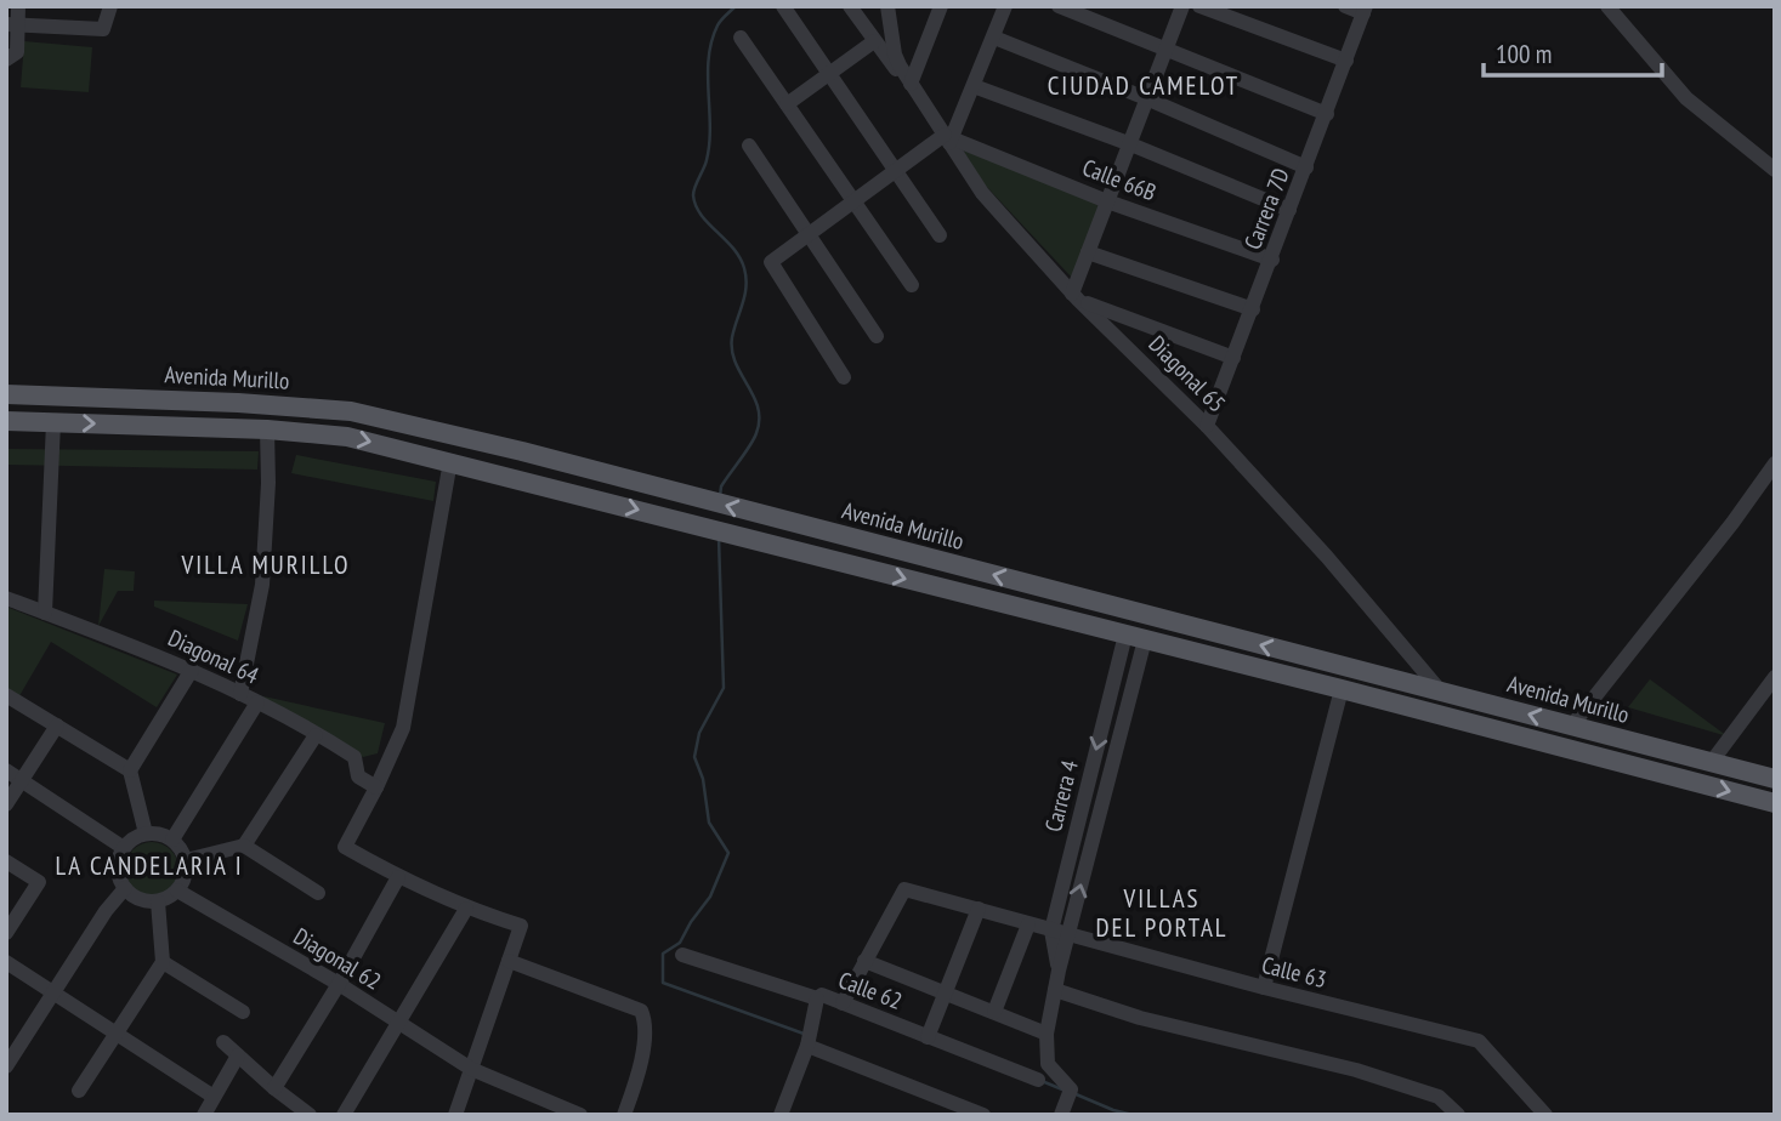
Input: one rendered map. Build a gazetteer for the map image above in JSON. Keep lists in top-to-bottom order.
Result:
{
  "streets": {
    "main road": ["Avenida Murillo"],
    "street": [
      "Calle 66B",
      "Carrera 7D",
      "Diagonal 65",
      "Diagonal 64",
      "Carrera 4",
      "Diagonal 62",
      "Calle 63",
      "Calle 62"
    ]
  },
  "crossings": [
    ["Calle 66B", "Carrera 7D"],
    ["Calle 66B", "Diagonal 65"],
    ["Carrera 7D", "Diagonal 65"],
    ["Diagonal 65", "Avenida Murillo"],
    ["Avenida Murillo", "Carrera 4"],
    ["Carrera 4", "Calle 63"]
  ],
  "districts": [
    "CIUDAD CAMELOT",
    "VILLA MURILLO",
    "LA CANDELARIA I",
    "VILLAS DEL PORTAL"
  ],
  "scale_bar": "100 m"
}
